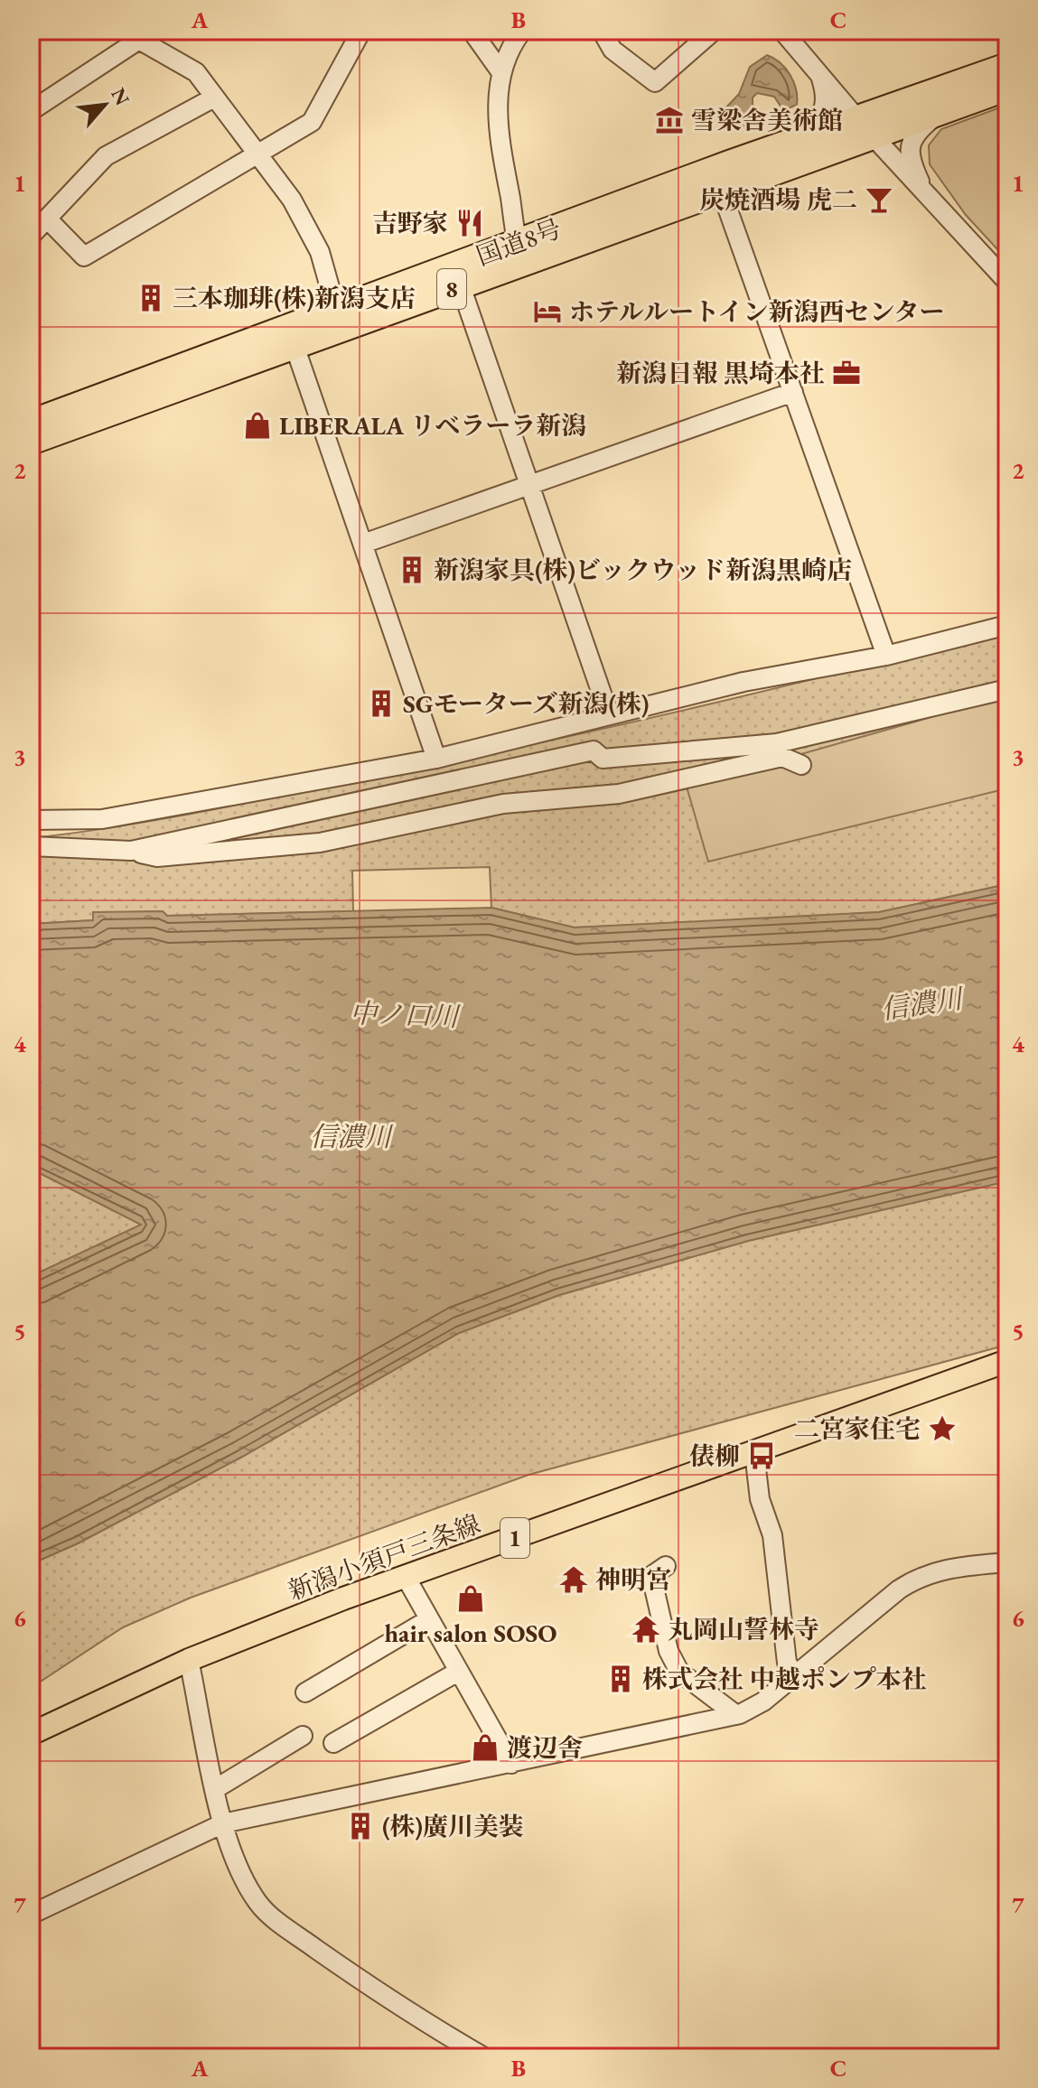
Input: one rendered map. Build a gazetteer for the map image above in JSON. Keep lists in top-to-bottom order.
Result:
{
  "streets": {
    "highway": ["国道8号", "8"],
    "main road": ["1", "新潟小須戸三条線"]
  },
  "water": ["信濃川", "中ノ口川"],
  "places": {
    "museum": ["雪梁舎美術館"],
    "bar": ["炭焼酒場 虎二"],
    "restaurant": ["吉野家"],
    "building": [
      "三本珈琲(株)新潟支店",
      "新潟家具(株)ビックウッド新潟黒崎店",
      "SGモーターズ新潟(株)",
      "株式会社 中越ポンプ本社",
      "(株)廣川美装"
    ],
    "hotel": ["ホテルルートイン新潟西センター"],
    "office": ["新潟日報 黒埼本社"],
    "shop": ["LIBERALA リベラーラ新潟", "hair salon SOSO", "渡辺舎"],
    "place": ["二宮家住宅"],
    "bus stop": ["俵柳"],
    "temple": ["神明宮", "丸岡山誓林寺"]
  },
  "north": "top right",
  "grid": {
    "columns": ["A", "B", "C"],
    "rows": [
      "1",
      "2",
      "3",
      "4",
      "5",
      "6",
      "7"
    ]
  }
}
